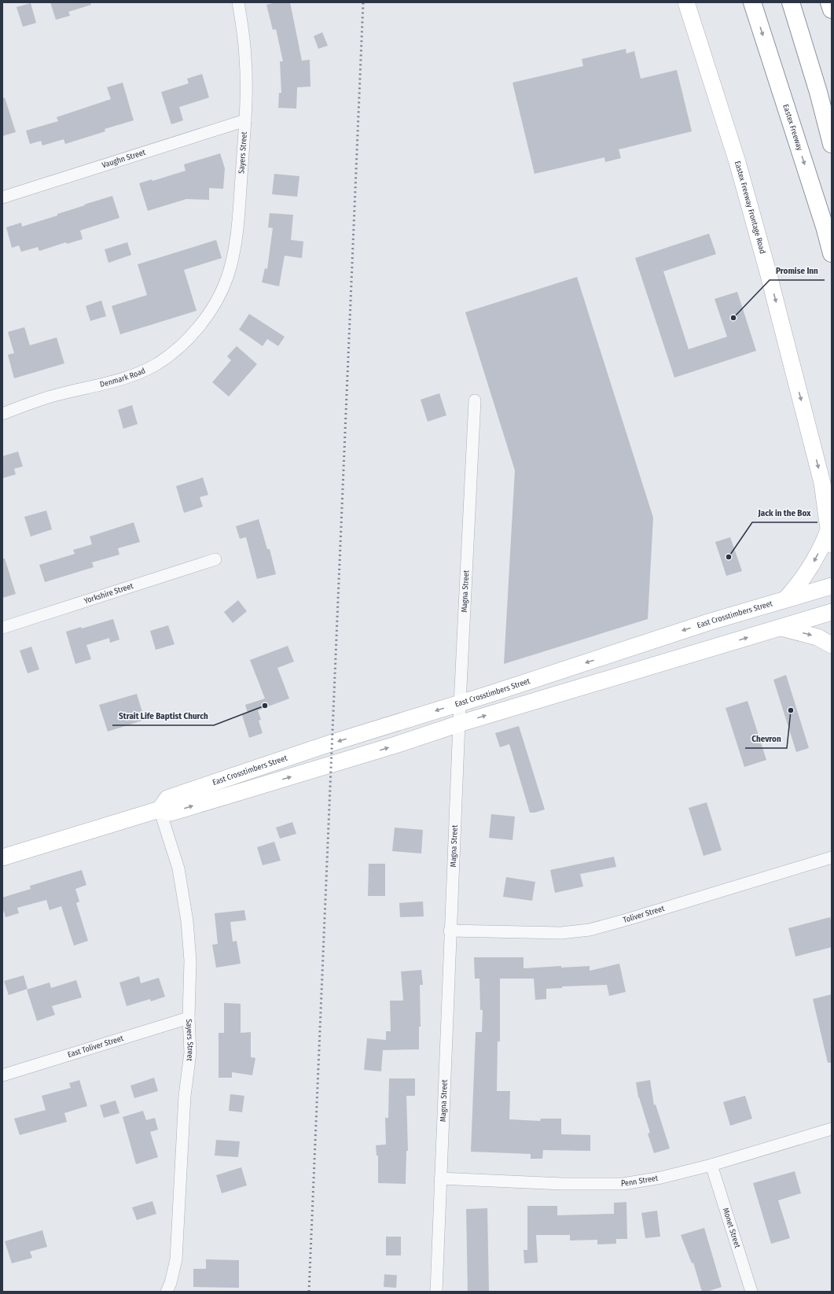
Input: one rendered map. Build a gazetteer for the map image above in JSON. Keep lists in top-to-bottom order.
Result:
{
  "streets": {
    "highway": ["Eastex Freeway"],
    "main road": ["Eastex Freeway Frontage Road", "East Crosstimbers Street"],
    "street": [
      "Sayers Street",
      "Vaughn Street",
      "Denmark Road",
      "Magna Street",
      "Yorkshire Street",
      "Toliver Street",
      "East Toliver Street",
      "Penn Street",
      "Monet Street"
    ]
  },
  "crossings": [
    ["Sayers Street", "Vaughn Street"],
    ["Sayers Street", "Denmark Road"],
    ["Sayers Street", "East Crosstimbers Street"],
    ["Sayers Street", "East Toliver Street"],
    ["Magna Street", "East Crosstimbers Street"],
    ["Magna Street", "Toliver Street"],
    ["Magna Street", "Penn Street"],
    ["Penn Street", "Monet Street"]
  ],
  "one_way": ["Eastex Freeway Frontage Road"],
  "places": [
    "Promise Inn",
    "Jack in the Box",
    "Strait Life Baptist Church",
    "Chevron"
  ]
}
